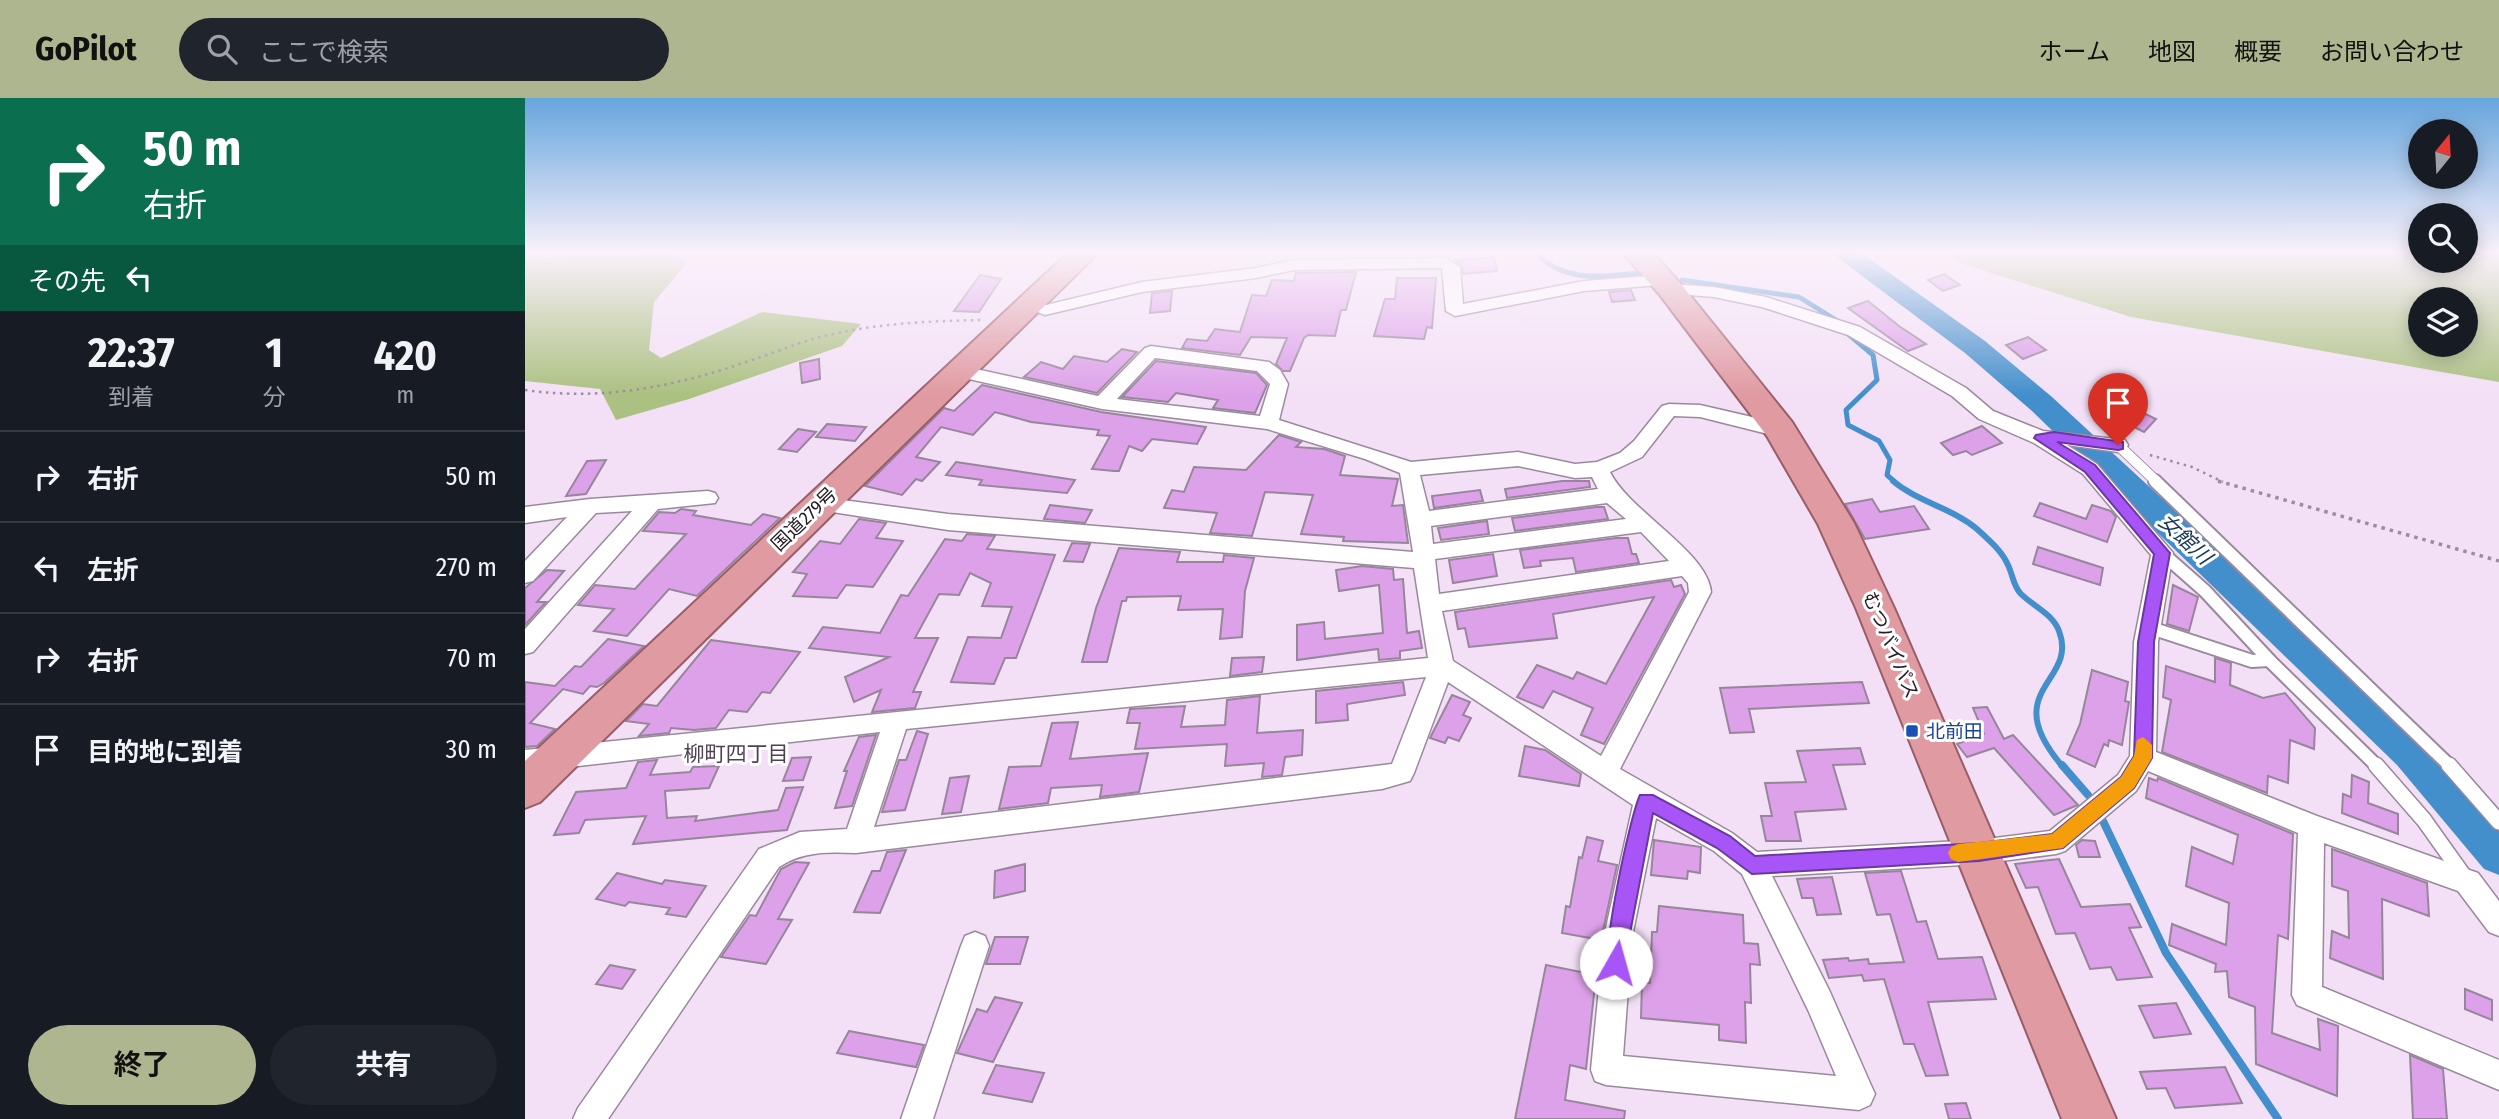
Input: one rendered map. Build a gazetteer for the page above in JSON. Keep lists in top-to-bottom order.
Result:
{
  "streets": {
    "highway": ["国道279号", "むつバイパス"]
  },
  "districts": ["柳町四丁目"],
  "water": ["女館川"],
  "places": {
    "transit": ["北前田"]
  },
  "north": "top",
  "page": {
    "header": "GoPilot",
    "search": "ここで検索",
    "nav": [
      "ホーム",
      "地図",
      "概要",
      "お問い合わせ"
    ],
    "turn": ["50 m", "右折"],
    "then": "その先",
    "eta": [
      "22:37",
      "到着",
      "1",
      "分",
      "420",
      "m"
    ],
    "list": [
      {
        "name": "右折",
        "value": "50 m"
      },
      {
        "name": "左折",
        "value": "270 m"
      },
      {
        "name": "右折",
        "value": "70 m"
      },
      {
        "name": "目的地に到着",
        "value": "30 m"
      }
    ],
    "buttons": ["終了", "共有"]
  }
}
